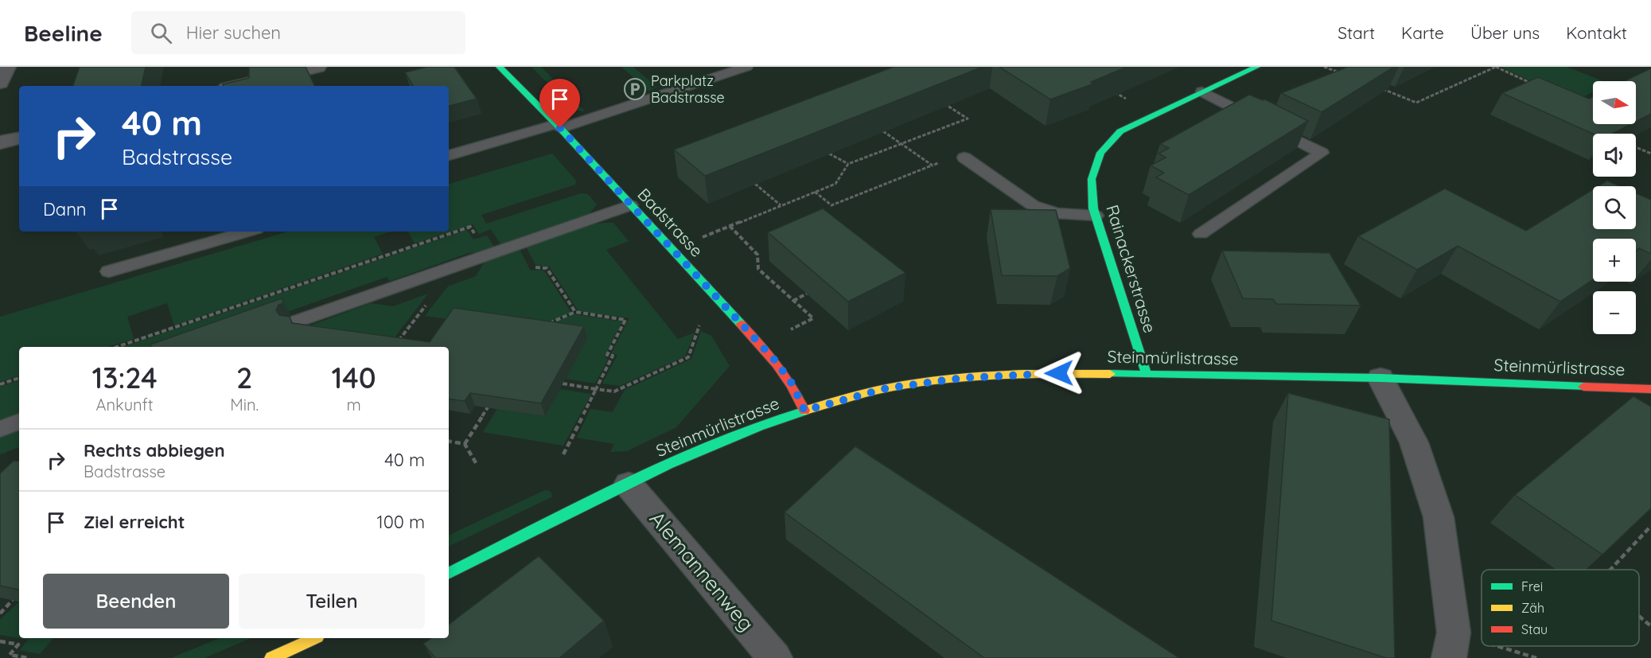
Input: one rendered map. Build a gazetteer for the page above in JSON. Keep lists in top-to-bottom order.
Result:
{
  "streets": {
    "street": [
      "Badstrasse",
      "Rainackerstrasse",
      "Steinmürlistrasse",
      "Alemannenweg"
    ]
  },
  "crossings": [
    ["Badstrasse", "Steinmürlistrasse"],
    ["Rainackerstrasse", "Steinmürlistrasse"],
    ["Steinmürlistrasse", "Alemannenweg"]
  ],
  "places": {
    "parking": ["Parkplatz Badstrasse"]
  },
  "legend": ["Frei", "Zäh", "Stau"],
  "north": "right",
  "page": {
    "header": "Beeline",
    "search": "Hier suchen",
    "nav": [
      "Start",
      "Karte",
      "Über uns",
      "Kontakt"
    ],
    "map_buttons": ["+", "−"],
    "turn": ["40 m", "Badstrasse"],
    "then": "Dann",
    "eta": [
      "13:24",
      "Ankunft",
      "2",
      "Min.",
      "140",
      "m"
    ],
    "list": [
      {
        "name": "Rechts abbiegen",
        "note": "Badstrasse",
        "value": "40 m"
      },
      {
        "name": "Ziel erreicht",
        "value": "100 m"
      }
    ],
    "buttons": ["Beenden", "Teilen"]
  }
}
